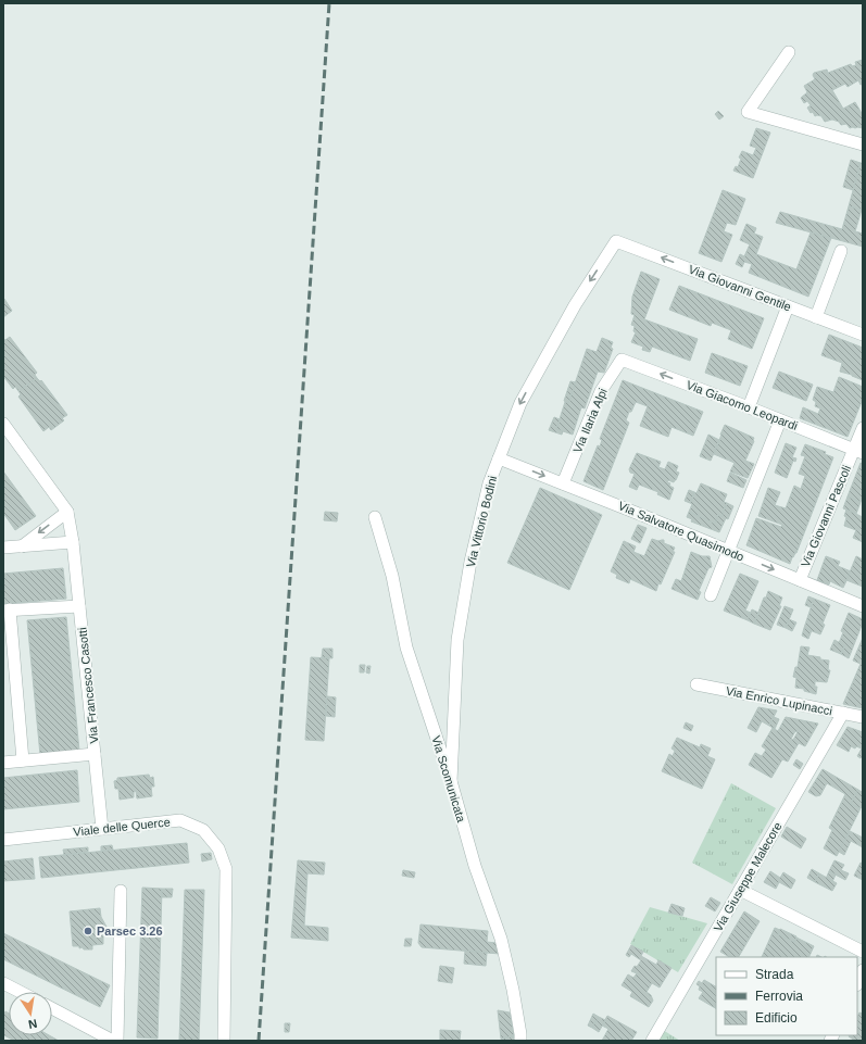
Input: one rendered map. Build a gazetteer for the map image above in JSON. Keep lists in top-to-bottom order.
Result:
{
  "streets": {
    "street": [
      "Via Giovanni Gentile",
      "Via Giacomo Leopardi",
      "Via Ilaria Alpi",
      "Via Giovanni Pascoli",
      "Via Vittorio Bodini",
      "Via Salvatore Quasimodo",
      "Via Francesco Casotti",
      "Via Enrico Lupinacci",
      "Via Scomunicata",
      "Viale delle Querce",
      "Via Giuseppe Malecore"
    ]
  },
  "crossings": [
    ["Via Giovanni Gentile", "Via Vittorio Bodini"],
    ["Via Giacomo Leopardi", "Via Ilaria Alpi"],
    ["Via Giacomo Leopardi", "Via Giovanni Pascoli"],
    ["Via Ilaria Alpi", "Via Salvatore Quasimodo"],
    ["Via Giovanni Pascoli", "Via Salvatore Quasimodo"],
    ["Via Vittorio Bodini", "Via Salvatore Quasimodo"],
    ["Via Vittorio Bodini", "Via Scomunicata"],
    ["Via Francesco Casotti", "Viale delle Querce"],
    ["Via Enrico Lupinacci", "Via Giuseppe Malecore"]
  ],
  "one_way": [
    "Via Giovanni Gentile",
    "Via Giacomo Leopardi",
    "Via Vittorio Bodini",
    "Via Salvatore Quasimodo"
  ],
  "places": ["Parsec 3.26"],
  "legend": ["Strada", "Ferrovia", "Edificio"],
  "north": "bottom"
}
